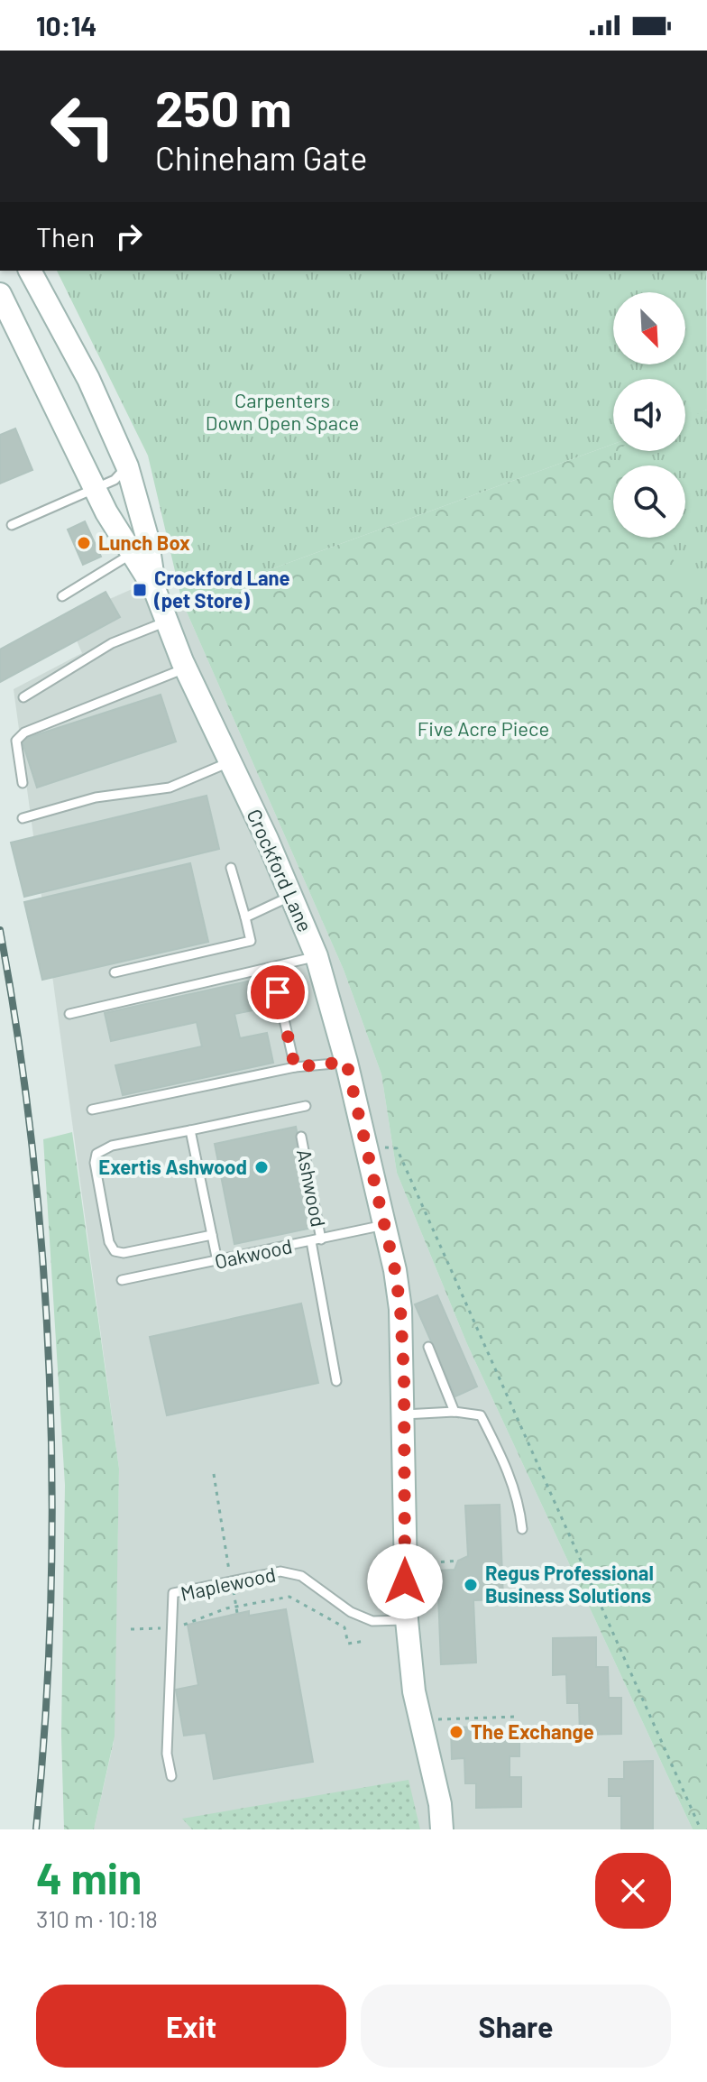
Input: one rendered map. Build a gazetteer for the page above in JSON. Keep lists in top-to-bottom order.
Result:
{
  "streets": {
    "street": ["Crockford Lane"],
    "lane": ["Ashwood", "Oakwood", "Maplewood"]
  },
  "crossings": [
    ["Crockford Lane", "Oakwood"],
    ["Crockford Lane", "Maplewood"],
    ["Ashwood", "Oakwood"]
  ],
  "parks": ["Carpenters Down Open Space", "Five Acre Piece"],
  "places": {
    "other": [
      "Lunch Box",
      "Exertis Ashwood",
      "Regus Professional Business Solutions",
      "The Exchange"
    ],
    "transit": ["Crockford Lane (pet Store)"]
  },
  "north": "bottom right",
  "page": {
    "status": "10:14",
    "turn": ["250 m", "Chineham Gate"],
    "then": "Then",
    "heading": ["4 min", "310 m · 10:18"],
    "buttons": ["Exit", "Share"]
  }
}
